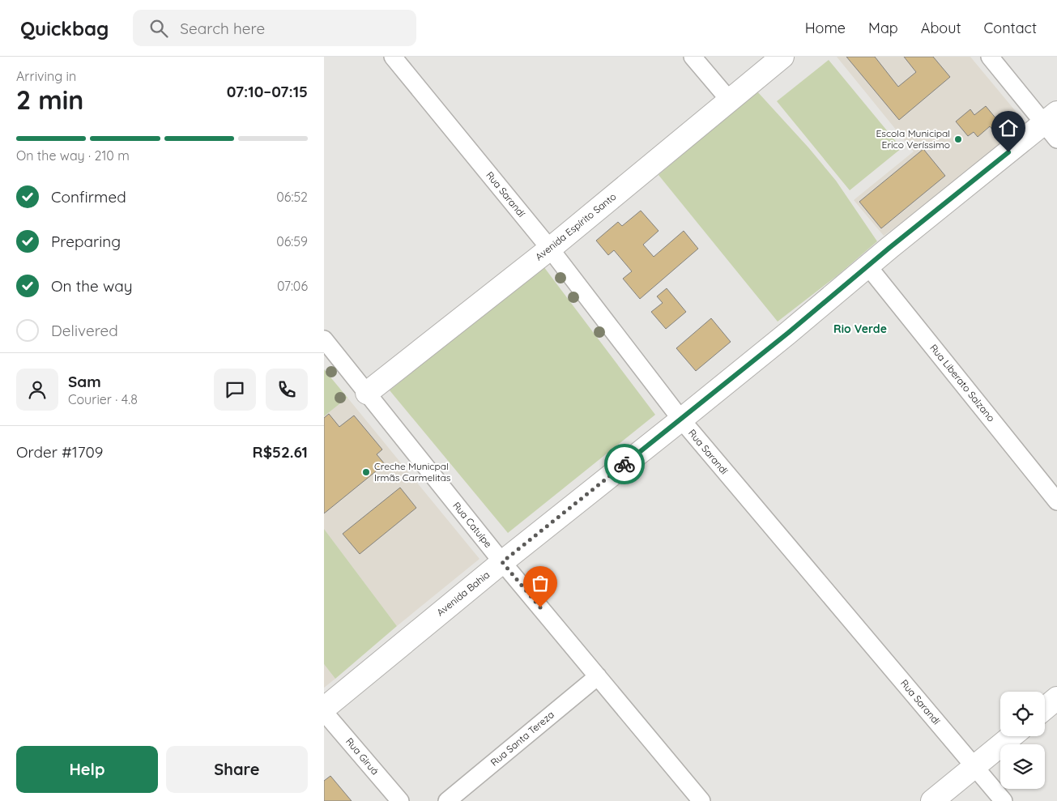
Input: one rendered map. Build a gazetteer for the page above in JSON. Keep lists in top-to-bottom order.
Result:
{
  "streets": {
    "street": [
      "Rua Sarandí",
      "Avenida Espírito Santo",
      "Rua Liberato Salzano",
      "Rua Catuípe",
      "Avenida Bahia",
      "Rua Santa Tereza",
      "Rua Giruá"
    ]
  },
  "crossings": [
    ["Rua Sarandí", "Avenida Espírito Santo"],
    ["Rua Sarandí", "Avenida Bahia"],
    ["Avenida Espírito Santo", "Rua Catuípe"],
    ["Rua Liberato Salzano", "Avenida Bahia"],
    ["Rua Catuípe", "Avenida Bahia"],
    ["Rua Catuípe", "Rua Santa Tereza"],
    ["Avenida Bahia", "Rua Giruá"]
  ],
  "districts": ["Rio Verde"],
  "places": ["Escola Municipal Erico Veríssimo", "Creche Municpal Irmãs Carmelitas"],
  "page": {
    "header": "Quickbag",
    "search": "Search here",
    "nav": [
      "Home",
      "Map",
      "About",
      "Contact"
    ],
    "heading": ["2 min", "Arriving in", "07:10–07:15"],
    "panel": [
      "Sam",
      "Courier · 4.8",
      "Order #1709",
      "R$52.61"
    ],
    "bar": "On the way · 210 m",
    "list": [
      ["Confirmed", "06:52"],
      ["Preparing", "06:59"],
      ["On the way", "07:06"],
      "Delivered"
    ],
    "buttons": ["Help", "Share"]
  }
}
